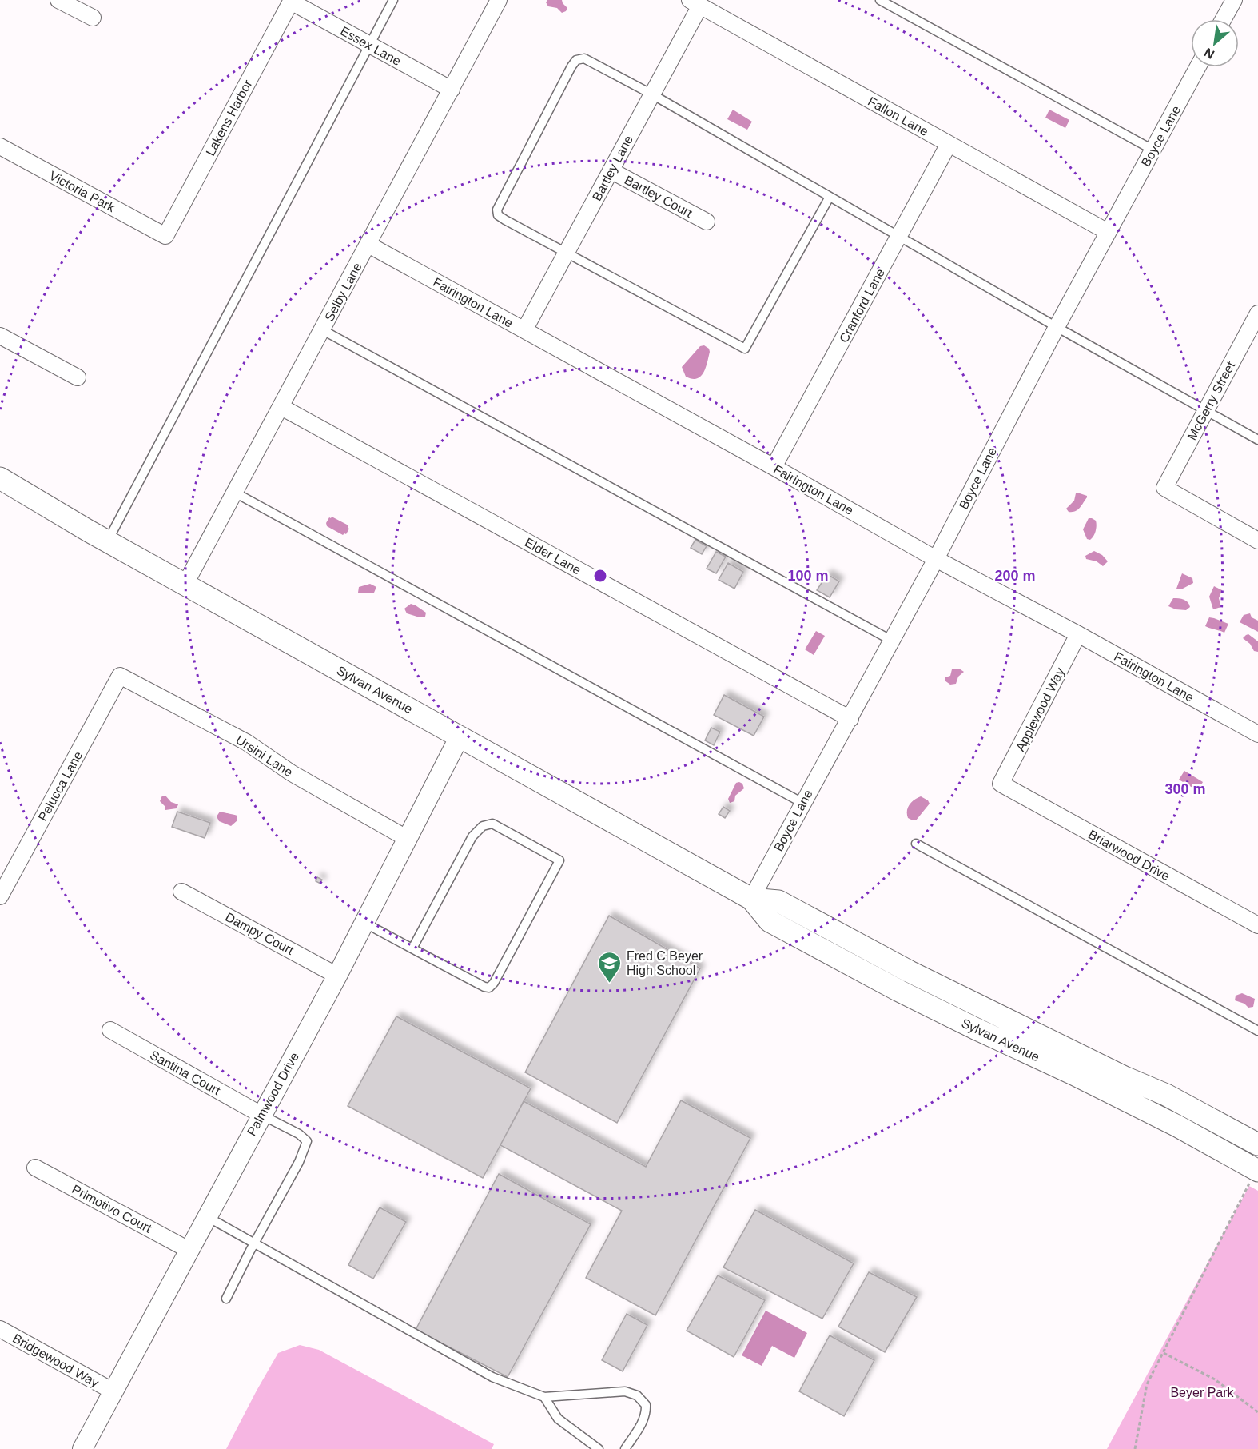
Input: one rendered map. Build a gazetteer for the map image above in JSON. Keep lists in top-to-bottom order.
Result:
{
  "streets": {
    "main road": ["Sylvan Avenue"],
    "street": [
      "Essex Lane",
      "Fallon Lane",
      "Lakens Harbor",
      "Boyce Lane",
      "Bartley Lane",
      "Victoria Park",
      "Bartley Court",
      "Selby Lane",
      "Fairington Lane",
      "Cranford Lane",
      "McGerry Street",
      "Elder Lane",
      "Applewood Way",
      "Ursini Lane",
      "Pelucca Lane",
      "Briarwood Drive",
      "Dampy Court",
      "Santina Court",
      "Palmwood Drive",
      "Primotivo Court",
      "Bridgewood Way"
    ]
  },
  "crossings": [
    ["Essex Lane", "Lakens Harbor"],
    ["Essex Lane", "Selby Lane"],
    ["Fallon Lane", "Boyce Lane"],
    ["Fallon Lane", "Bartley Lane"],
    ["Fallon Lane", "Cranford Lane"],
    ["Lakens Harbor", "Victoria Park"],
    ["Boyce Lane", "Fairington Lane"],
    ["Boyce Lane", "Elder Lane"],
    ["Boyce Lane", "Sylvan Avenue"],
    ["Bartley Lane", "Bartley Court"],
    ["Bartley Lane", "Fairington Lane"],
    ["Selby Lane", "Fairington Lane"],
    ["Selby Lane", "Elder Lane"],
    ["Selby Lane", "Sylvan Avenue"],
    ["Fairington Lane", "Cranford Lane"],
    ["Fairington Lane", "Applewood Way"],
    ["Sylvan Avenue", "Palmwood Drive"],
    ["Applewood Way", "Briarwood Drive"],
    ["Ursini Lane", "Pelucca Lane"],
    ["Ursini Lane", "Palmwood Drive"],
    ["Dampy Court", "Palmwood Drive"],
    ["Santina Court", "Palmwood Drive"],
    ["Palmwood Drive", "Primotivo Court"],
    ["Palmwood Drive", "Bridgewood Way"]
  ],
  "parks": ["Beyer Park"],
  "places": {
    "school or university": ["Fred C Beyer High School"]
  },
  "north": "bottom left",
  "rings": ["100 m", "200 m", "300 m"]
}
